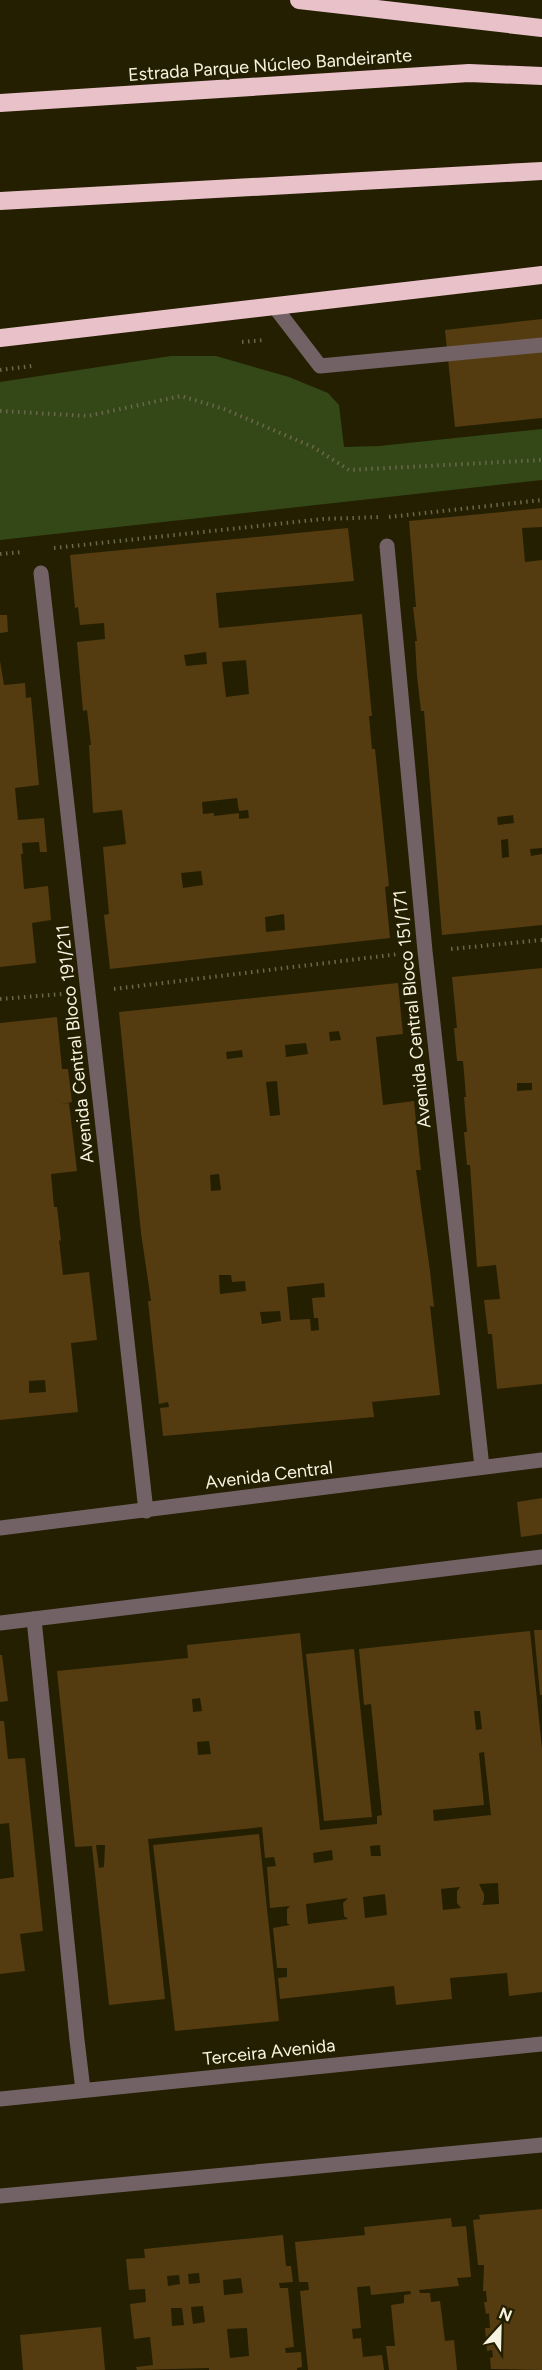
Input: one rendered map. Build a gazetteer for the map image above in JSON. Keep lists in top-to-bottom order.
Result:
{
  "streets": {
    "highway": ["Estrada Parque Núcleo Bandeirante"],
    "street": [
      "Avenida Central Bloco 151/171",
      "Avenida Central Bloco 191/211",
      "Avenida Central",
      "Terceira Avenida"
    ]
  },
  "crossings": [
    ["Avenida Central Bloco 151/171", "Avenida Central"],
    ["Avenida Central Bloco 191/211", "Avenida Central"]
  ],
  "north": "top"
}
